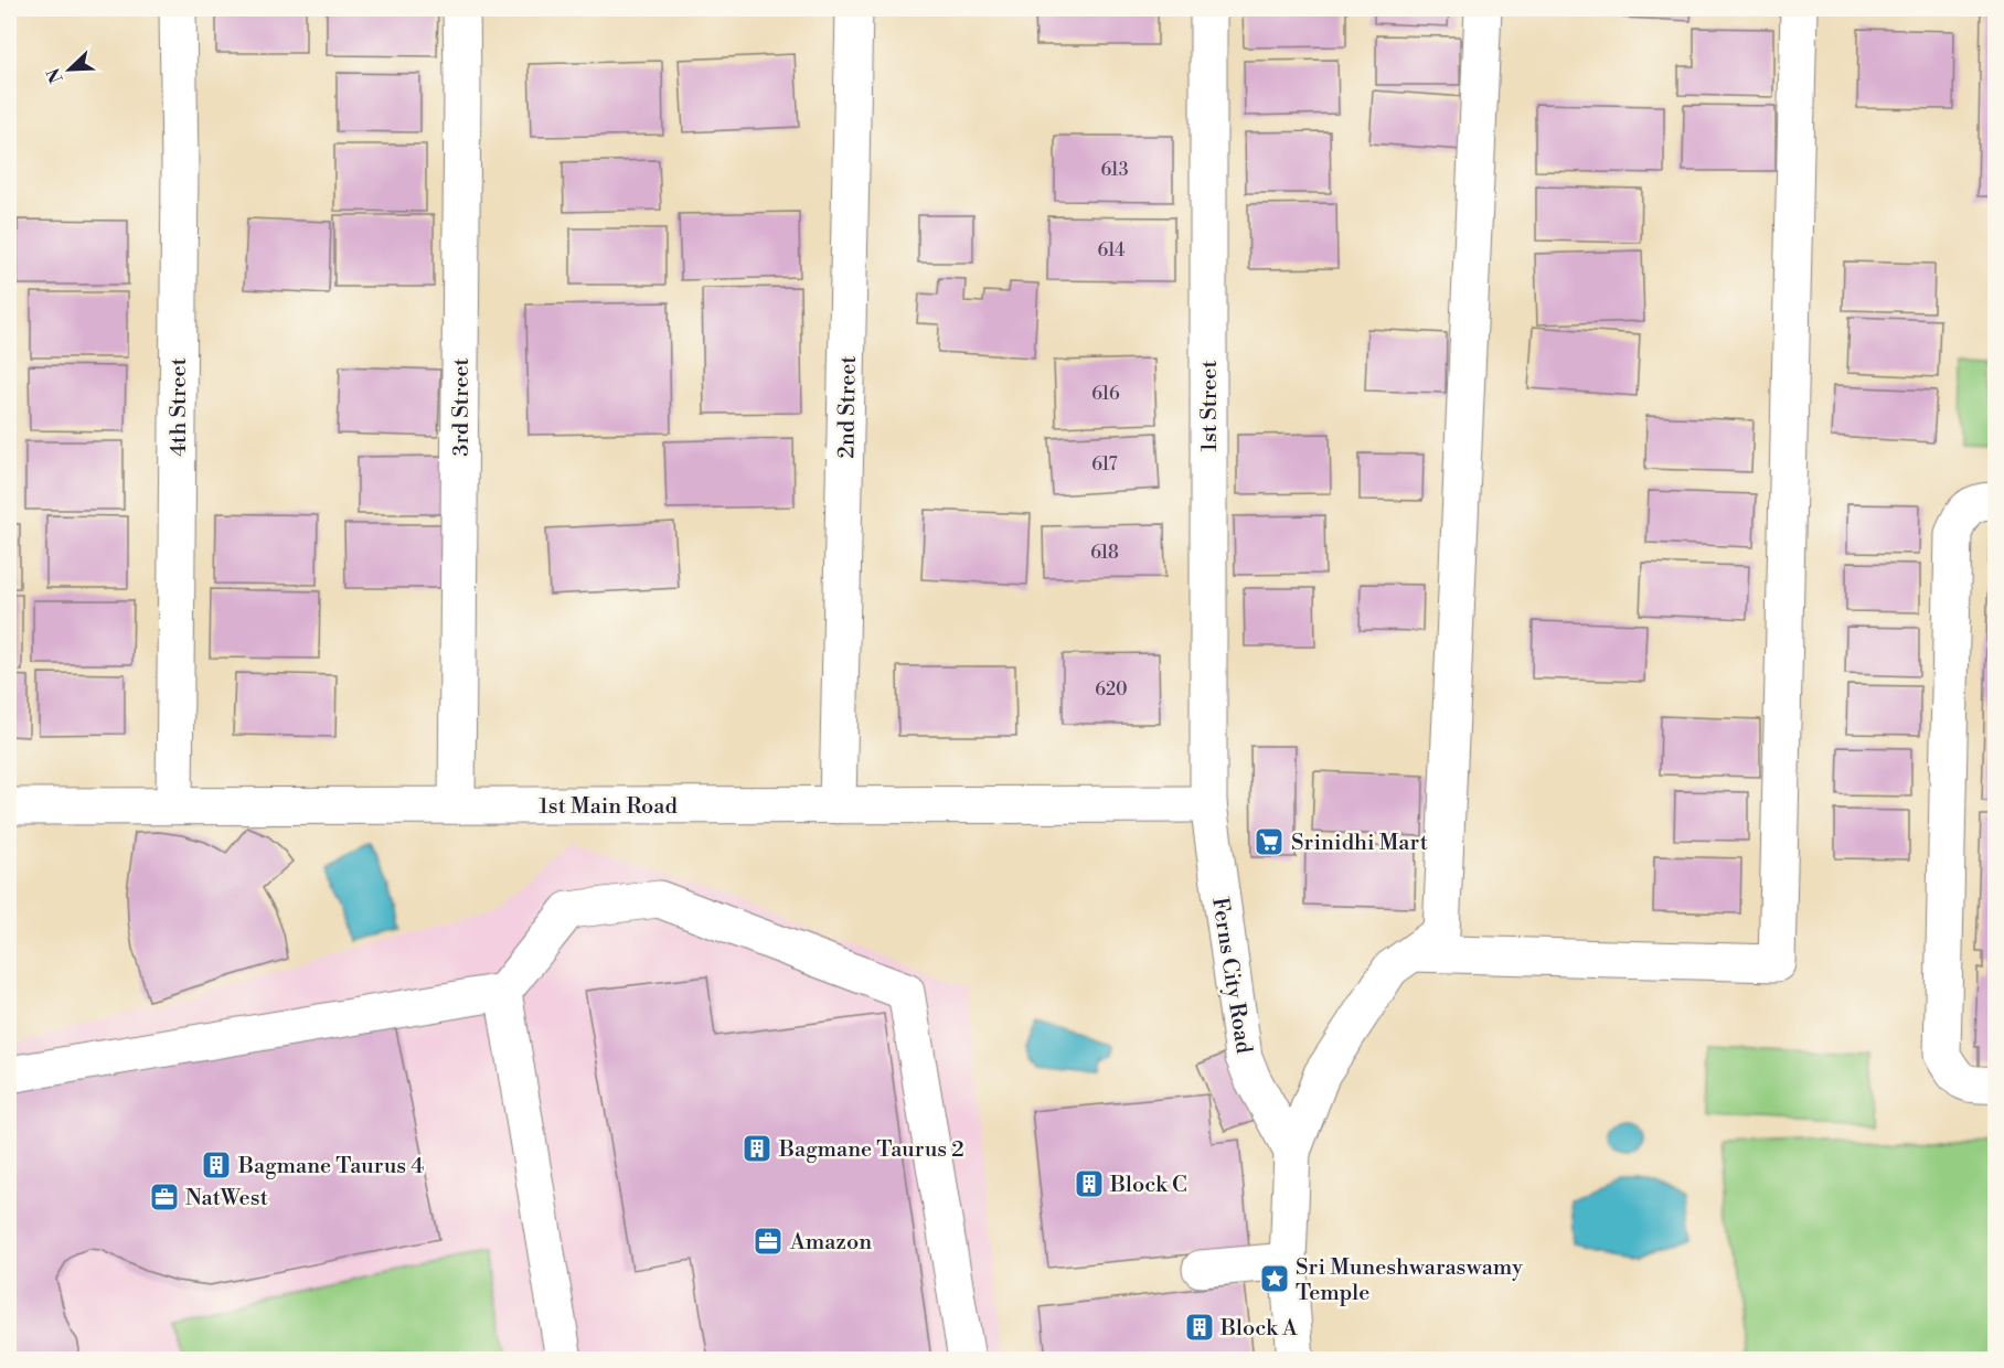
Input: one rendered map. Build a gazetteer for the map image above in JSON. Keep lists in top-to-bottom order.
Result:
{
  "streets": {
    "street": [
      "1st Street",
      "4th Street",
      "3rd Street",
      "2nd Street",
      "1st Main Road",
      "Ferns City Road"
    ]
  },
  "crossings": [
    ["1st Street", "1st Main Road"],
    ["1st Street", "Ferns City Road"],
    ["4th Street", "1st Main Road"],
    ["3rd Street", "1st Main Road"],
    ["2nd Street", "1st Main Road"]
  ],
  "places": {
    "supermarket": ["Srinidhi Mart"],
    "building": [
      "Bagmane Taurus 2",
      "Bagmane Taurus 4",
      "Block C",
      "Block A"
    ],
    "office": ["NatWest", "Amazon"],
    "place": ["Sri Muneshwaraswamy Temple"]
  },
  "house_numbers": [
    "613",
    "614",
    "616",
    "617",
    "618",
    "620"
  ],
  "north": "bottom left"
}
